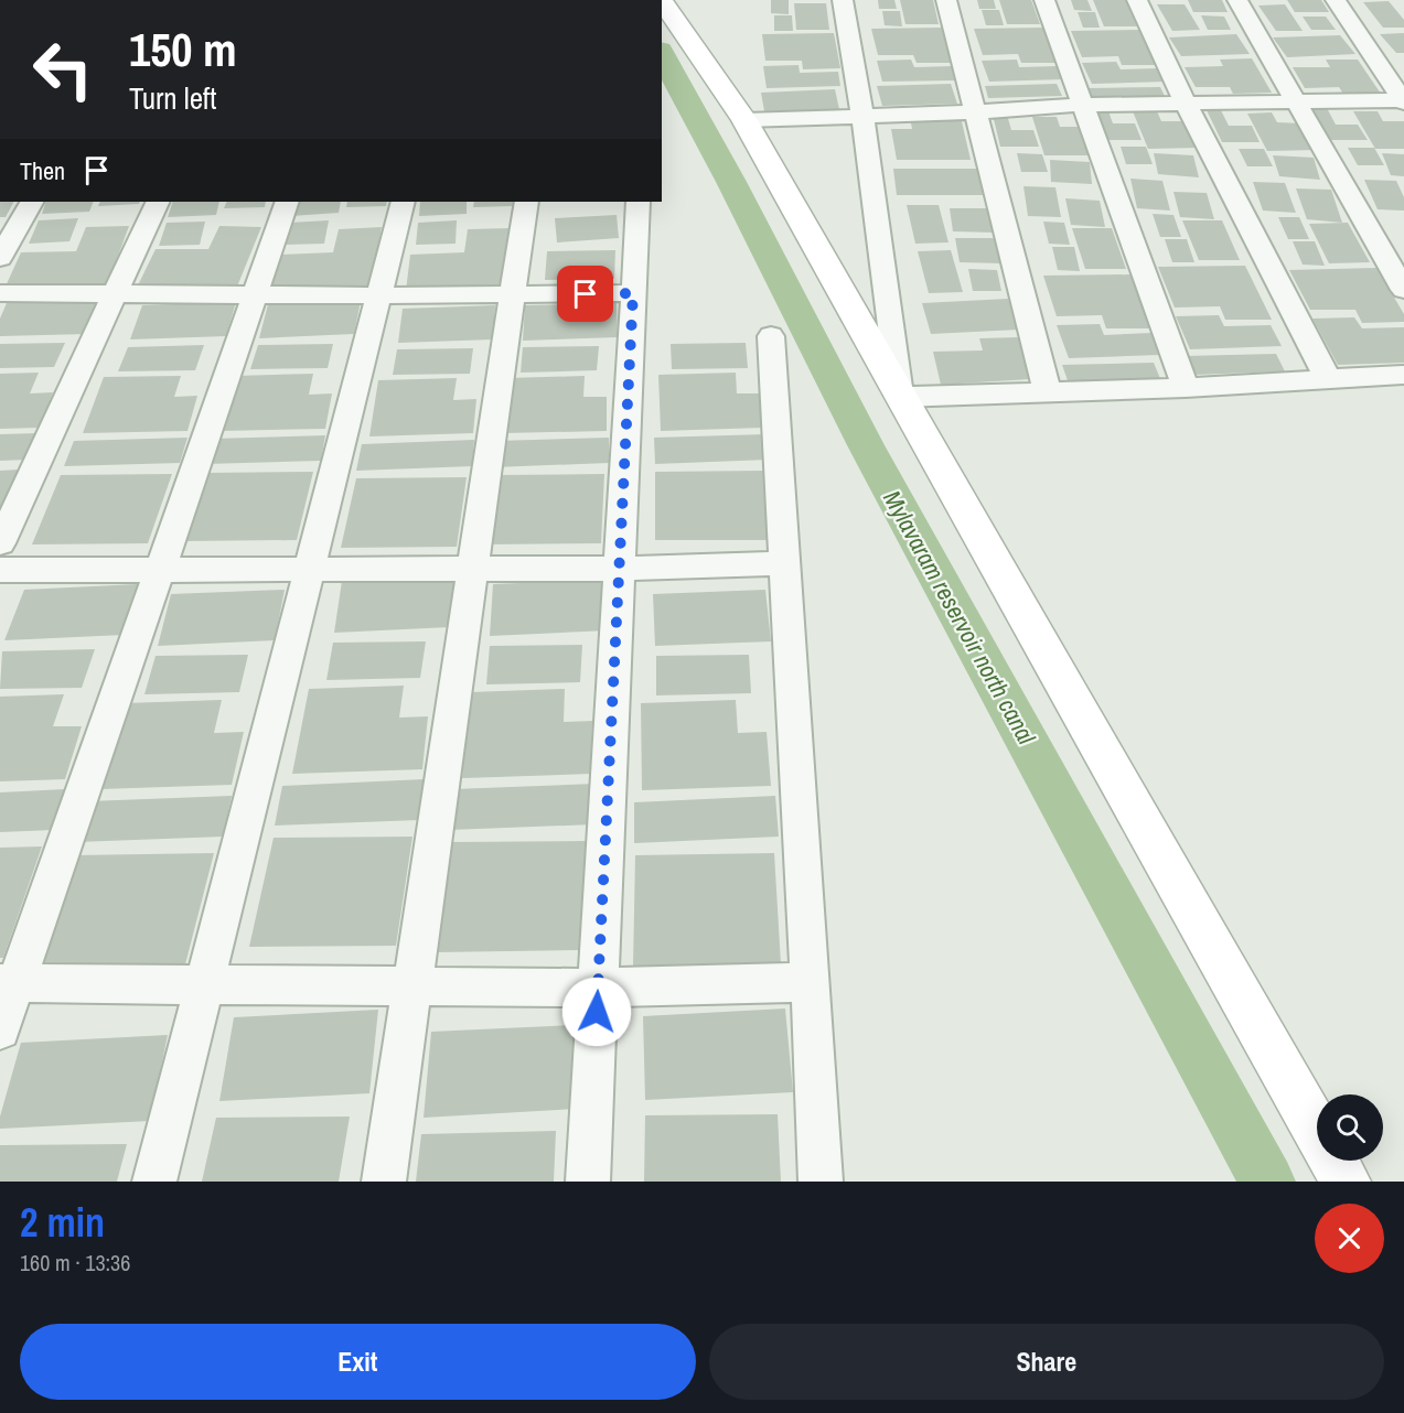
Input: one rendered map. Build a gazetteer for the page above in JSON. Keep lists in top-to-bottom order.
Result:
{
  "water": ["Mylavaram reservoir north canal"],
  "page": {
    "turn": ["150 m", "Turn left"],
    "then": "Then",
    "heading": ["2 min", "160 m · 13:36"],
    "buttons": ["Exit", "Share"]
  }
}
